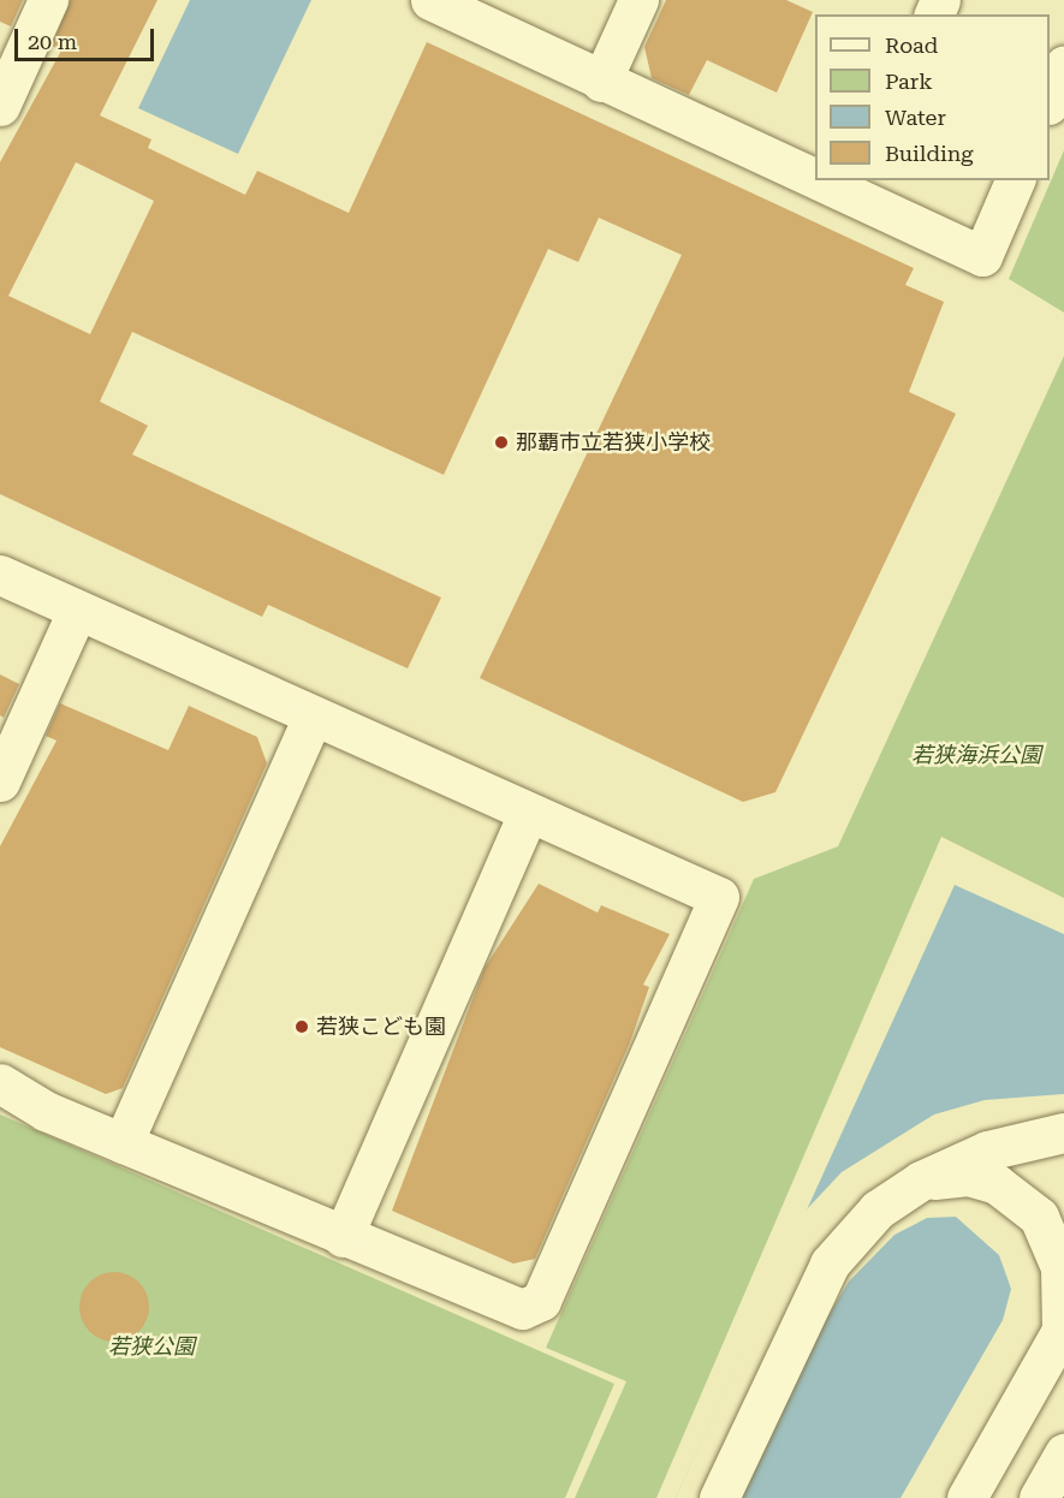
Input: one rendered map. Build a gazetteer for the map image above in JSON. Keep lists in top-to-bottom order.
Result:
{
  "parks": ["若狭海浜公園", "若狭公園"],
  "places": ["那覇市立若狭小学校", "若狭こども園"],
  "legend": [
    "Road",
    "Park",
    "Water",
    "Building"
  ],
  "scale_bar": "20 m"
}
